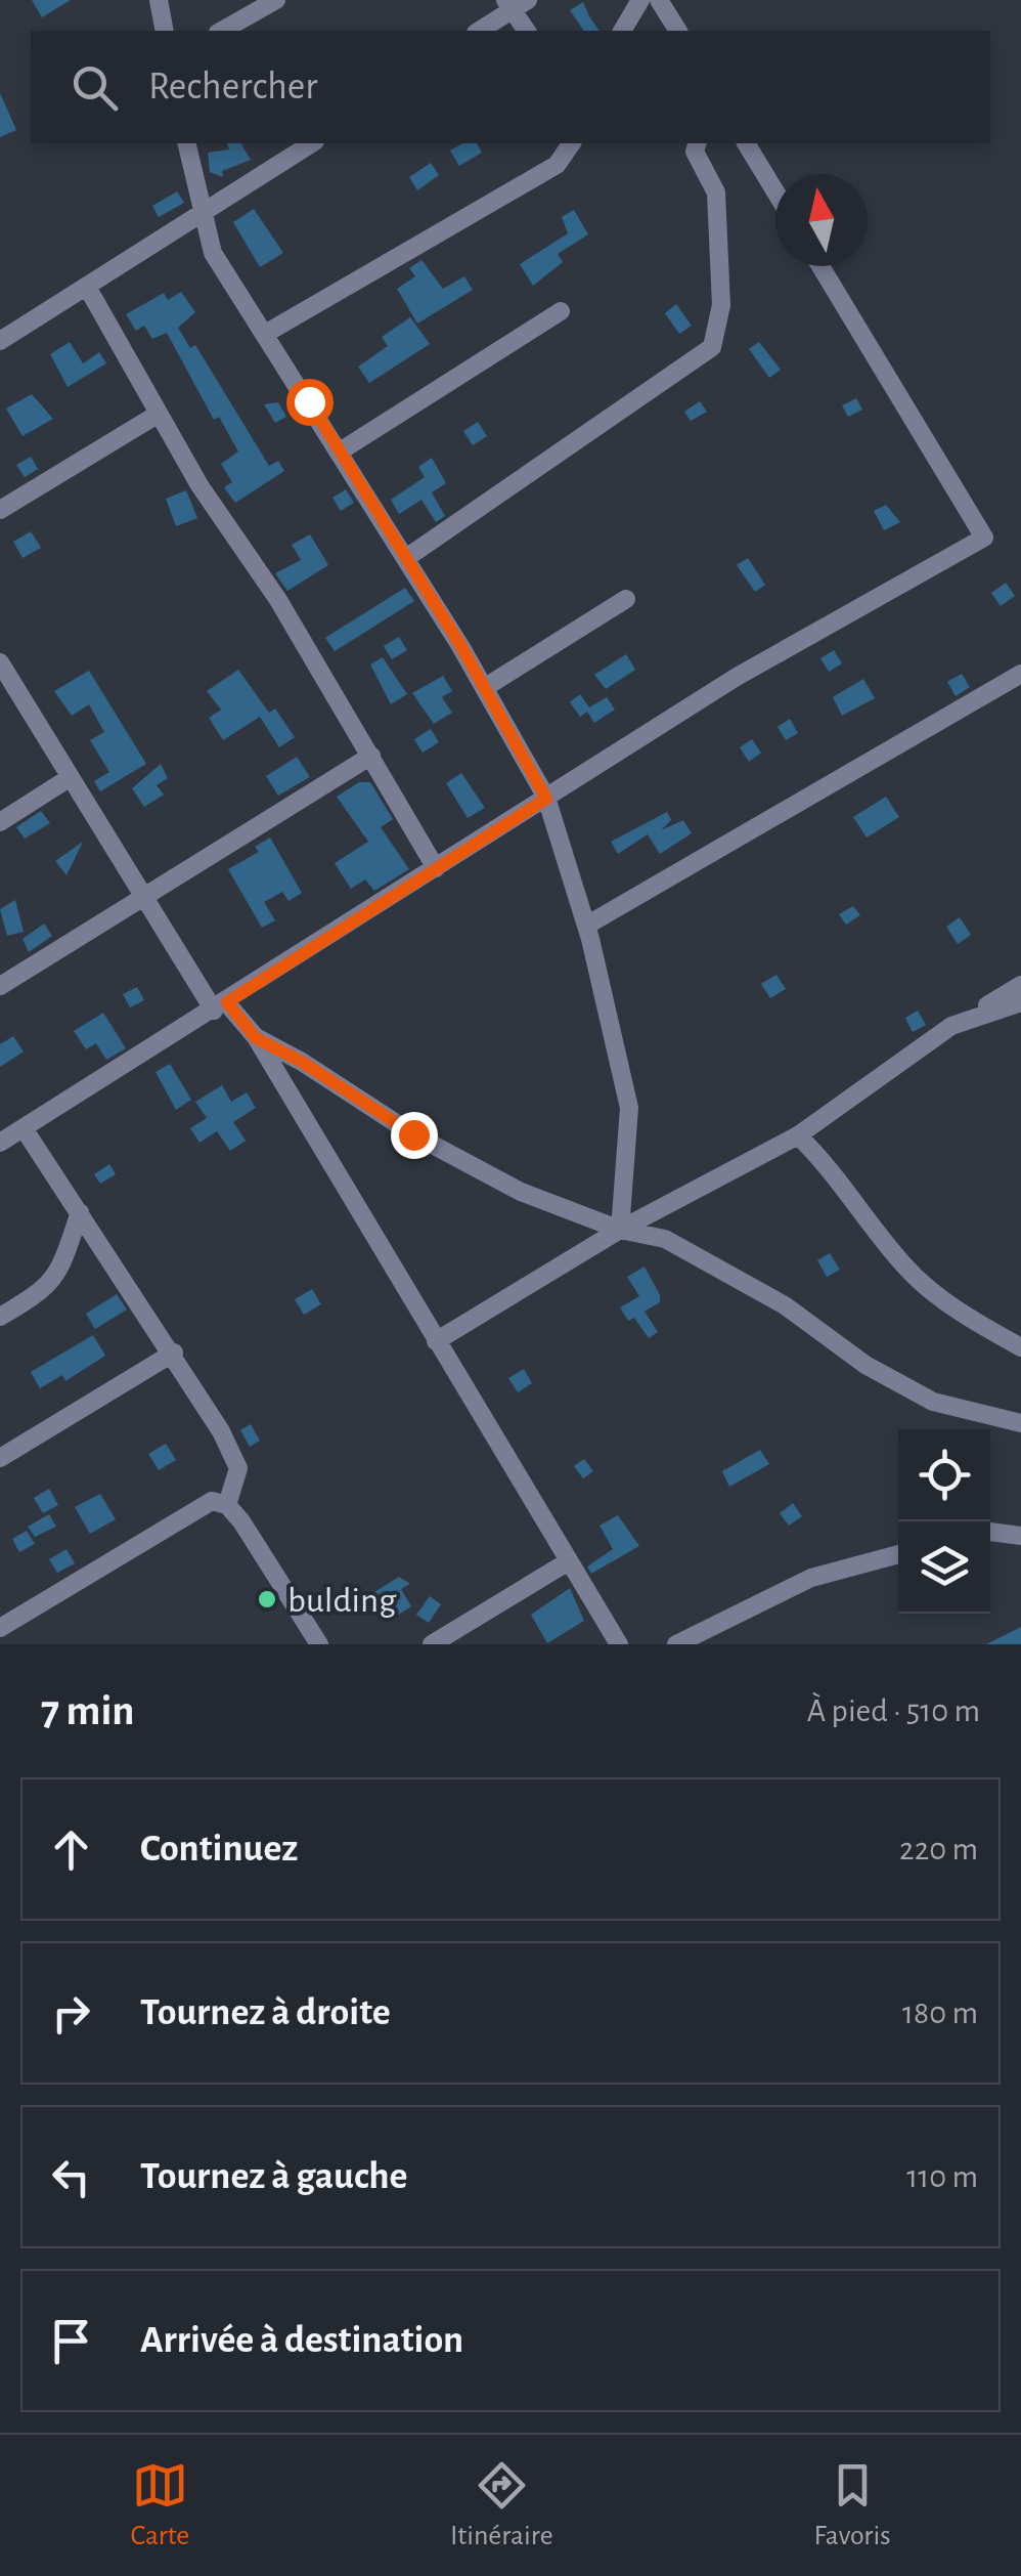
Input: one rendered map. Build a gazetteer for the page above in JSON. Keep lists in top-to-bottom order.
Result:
{
  "places": ["bulding"],
  "north": "top",
  "page": {
    "search": "Rechercher",
    "heading": ["7 min", "À pied · 510 m"],
    "list": [
      ["Continuez", "220 m"],
      ["Tournez à droite", "180 m"],
      ["Tournez à gauche", "110 m"],
      "Arrivée à destination"
    ],
    "nav": ["Carte", "Itinéraire", "Favoris"]
  }
}
